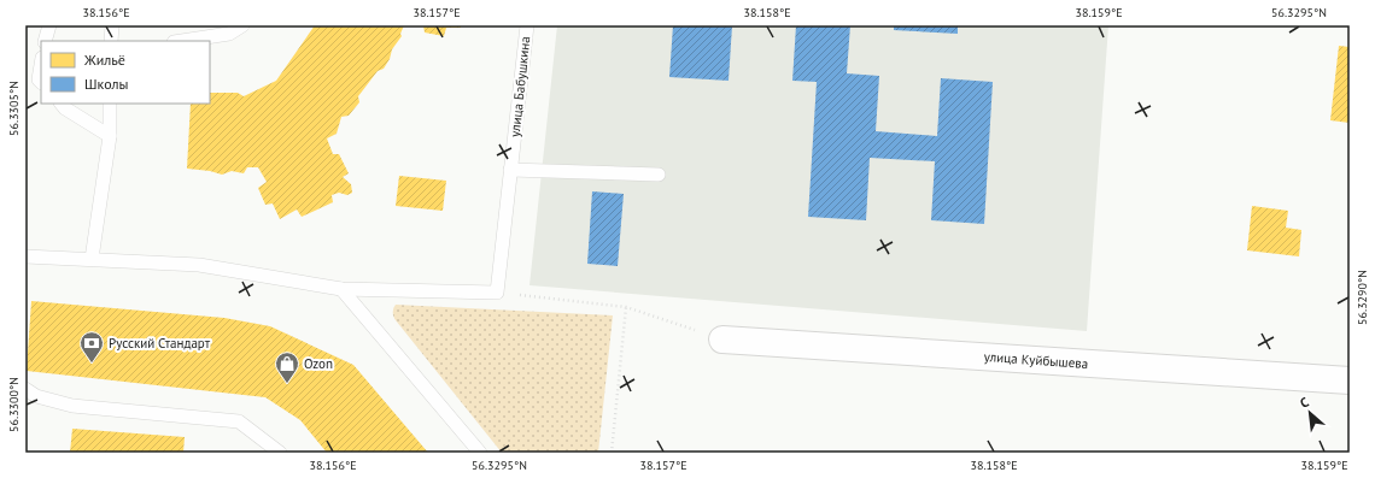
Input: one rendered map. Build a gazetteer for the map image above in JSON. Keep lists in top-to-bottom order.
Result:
{
  "streets": {
    "street": ["улица Куйбышева"],
    "lane": ["улица Бабушкина"]
  },
  "places": {
    "bank": ["Русский Стандарт"],
    "shop": ["Ozon"]
  },
  "legend": ["Жильё", "Школы"],
  "north": "top left",
  "coordinates": [
    "38.156°E",
    "38.157°E",
    "38.158°E",
    "38.159°E",
    "56.3295°N",
    "56.3305°N",
    "56.3290°N",
    "56.3300°N"
  ]
}
